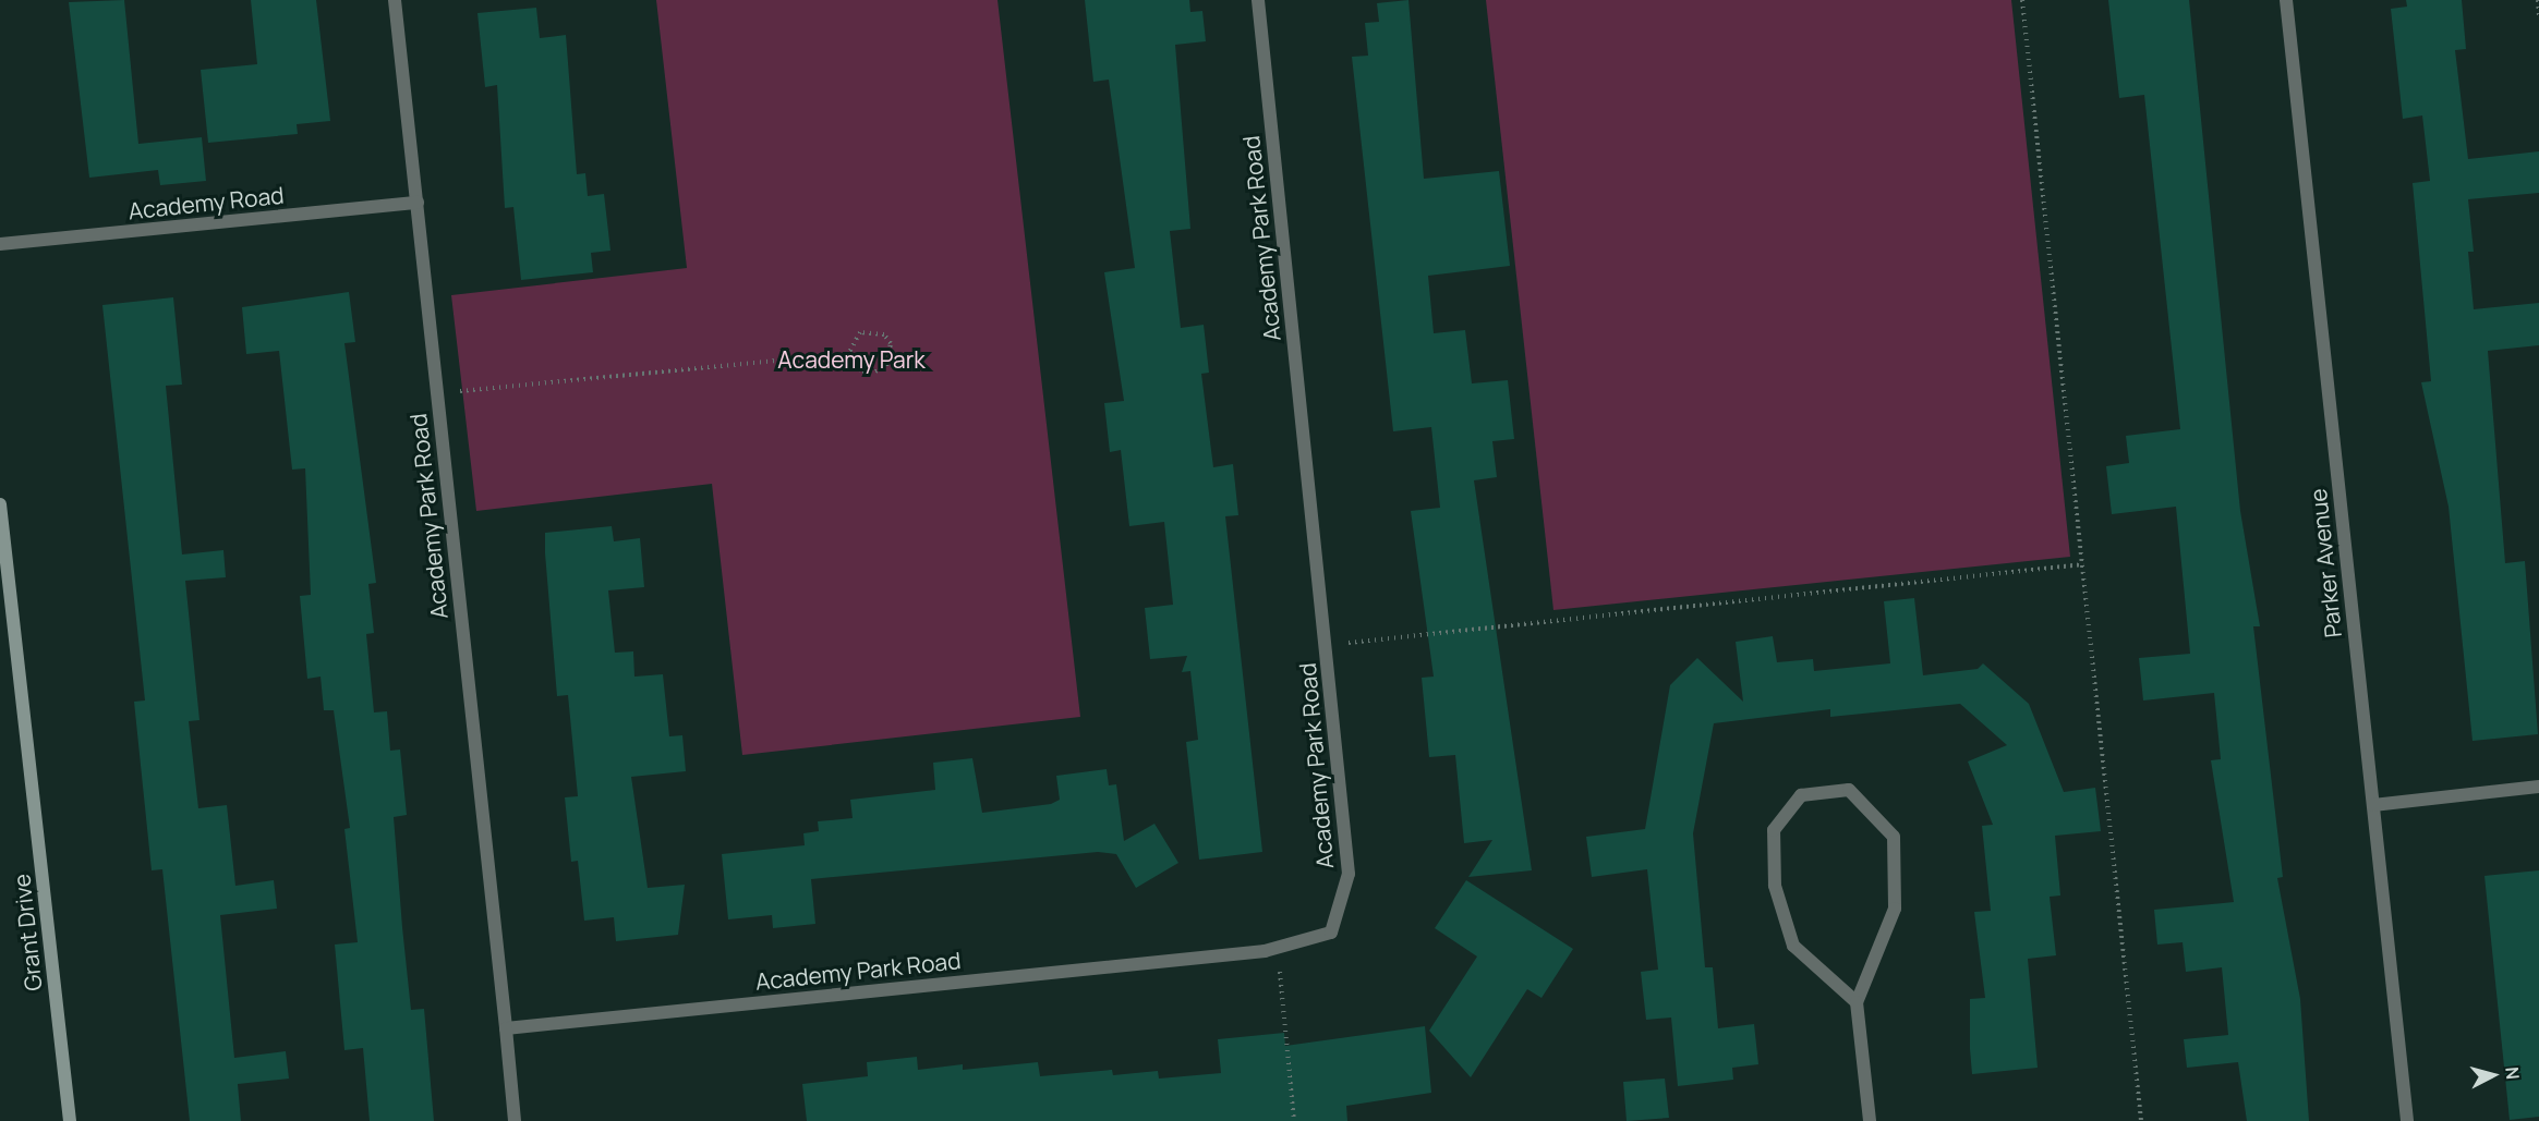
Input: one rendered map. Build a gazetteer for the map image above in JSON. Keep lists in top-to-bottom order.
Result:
{
  "streets": {
    "street": [
      "Academy Road",
      "Academy Park Road",
      "Parker Avenue",
      "Grant Drive"
    ]
  },
  "crossings": [
    ["Academy Road", "Academy Park Road"]
  ],
  "parks": ["Academy Park"],
  "north": "right"
}
